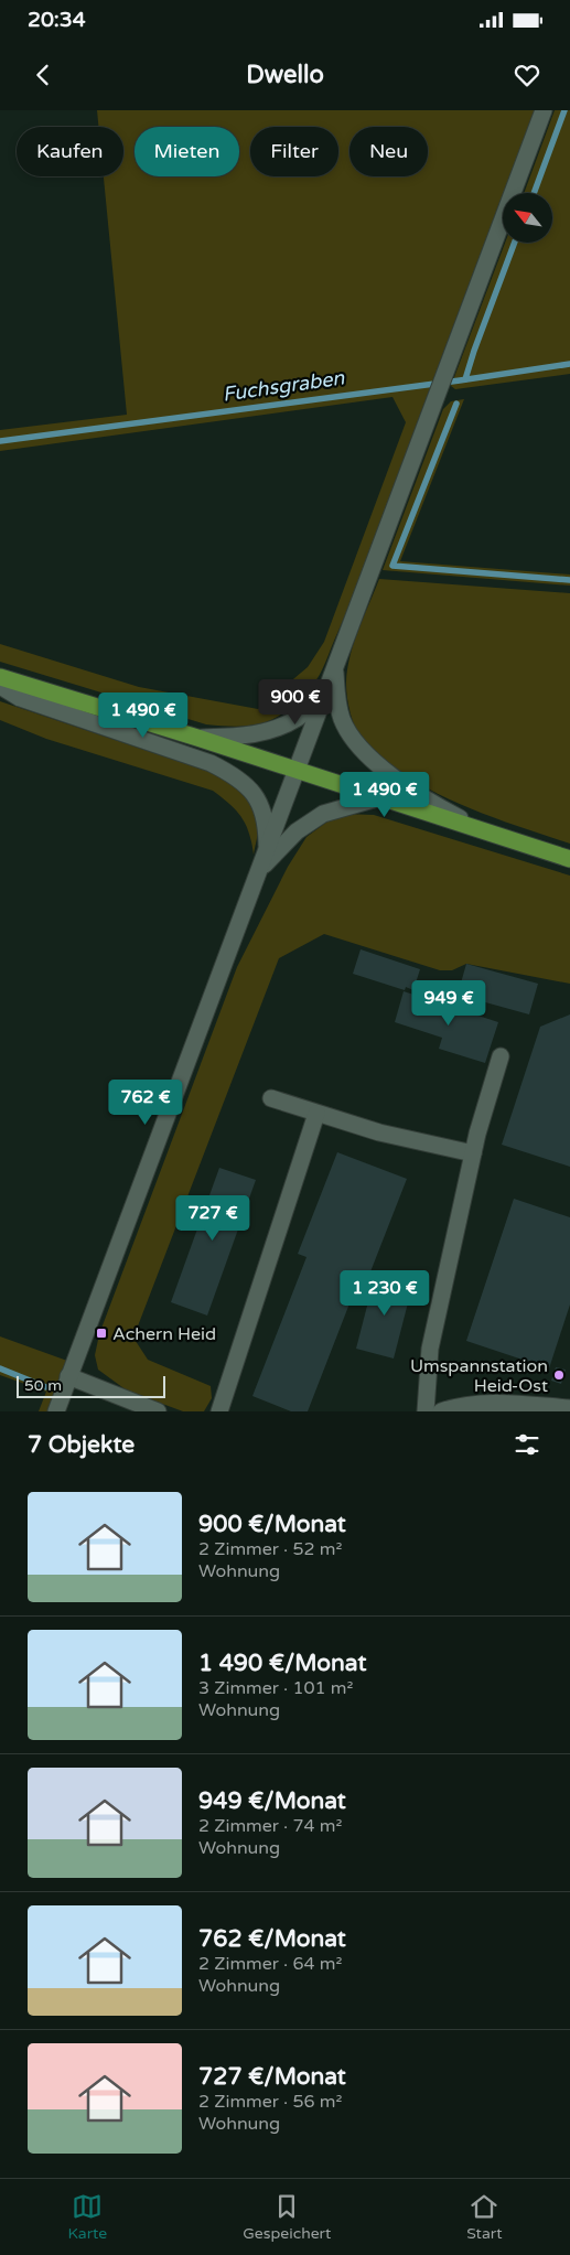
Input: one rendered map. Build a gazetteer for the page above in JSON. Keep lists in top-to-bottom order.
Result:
{
  "water": ["Fuchsgraben"],
  "places": {
    "transit": ["Achern Heid"],
    "other": ["Umspannstation Heid-Ost"]
  },
  "scale_bar": "50 m",
  "north": "top left",
  "page": {
    "status": "20:34",
    "header": "Dwello",
    "chip": [
      "Kaufen",
      "Mieten",
      "Filter",
      "Neu"
    ],
    "price": [
      "900 €",
      "1 490 €",
      "1 490 €",
      "949 €",
      "762 €",
      "727 €",
      "1 230 €"
    ],
    "scale": "50 m",
    "heading": "7 Objekte",
    "list": [
      {
        "name": "900 €/Monat",
        "note": "2 Zimmer · 52 m² · Wohnung"
      },
      {
        "name": "1 490 €/Monat",
        "note": "3 Zimmer · 101 m² · Wohnung"
      },
      {
        "name": "949 €/Monat",
        "note": "2 Zimmer · 74 m² · Wohnung"
      },
      {
        "name": "762 €/Monat",
        "note": "2 Zimmer · 64 m² · Wohnung"
      },
      {
        "name": "727 €/Monat",
        "note": "2 Zimmer · 56 m² · Wohnung"
      }
    ],
    "tabs": ["Karte", "Gespeichert", "Start"]
  }
}
